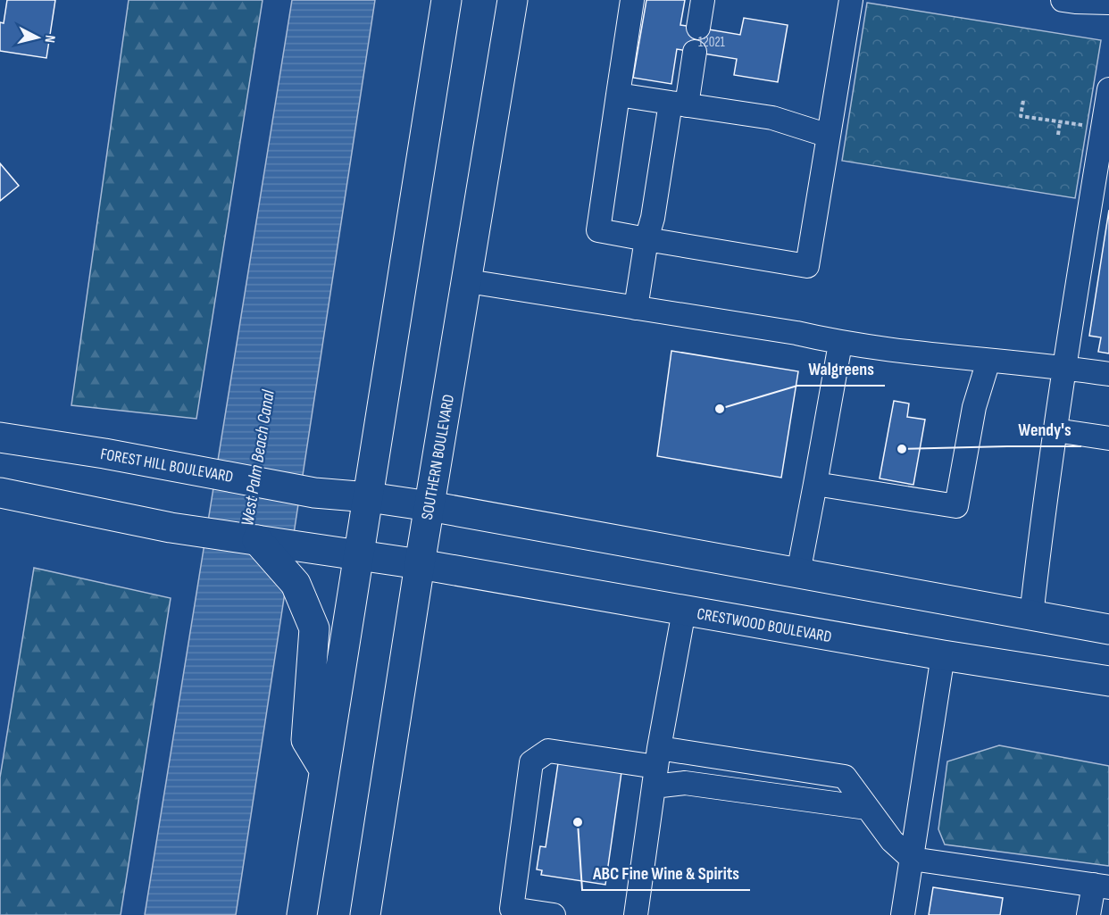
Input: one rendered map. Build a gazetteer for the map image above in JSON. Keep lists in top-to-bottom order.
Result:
{
  "streets": {
    "main road": ["SOUTHERN BOULEVARD", "FOREST HILL BOULEVARD", "CRESTWOOD BOULEVARD"]
  },
  "crossings": [
    ["SOUTHERN BOULEVARD", "FOREST HILL BOULEVARD"],
    ["SOUTHERN BOULEVARD", "CRESTWOOD BOULEVARD"]
  ],
  "water": ["West Palm Beach Canal"],
  "places": ["Walgreens", "Wendy's", "ABC Fine Wine & Spirits"],
  "house_numbers": ["12021"],
  "north": "right"
}
